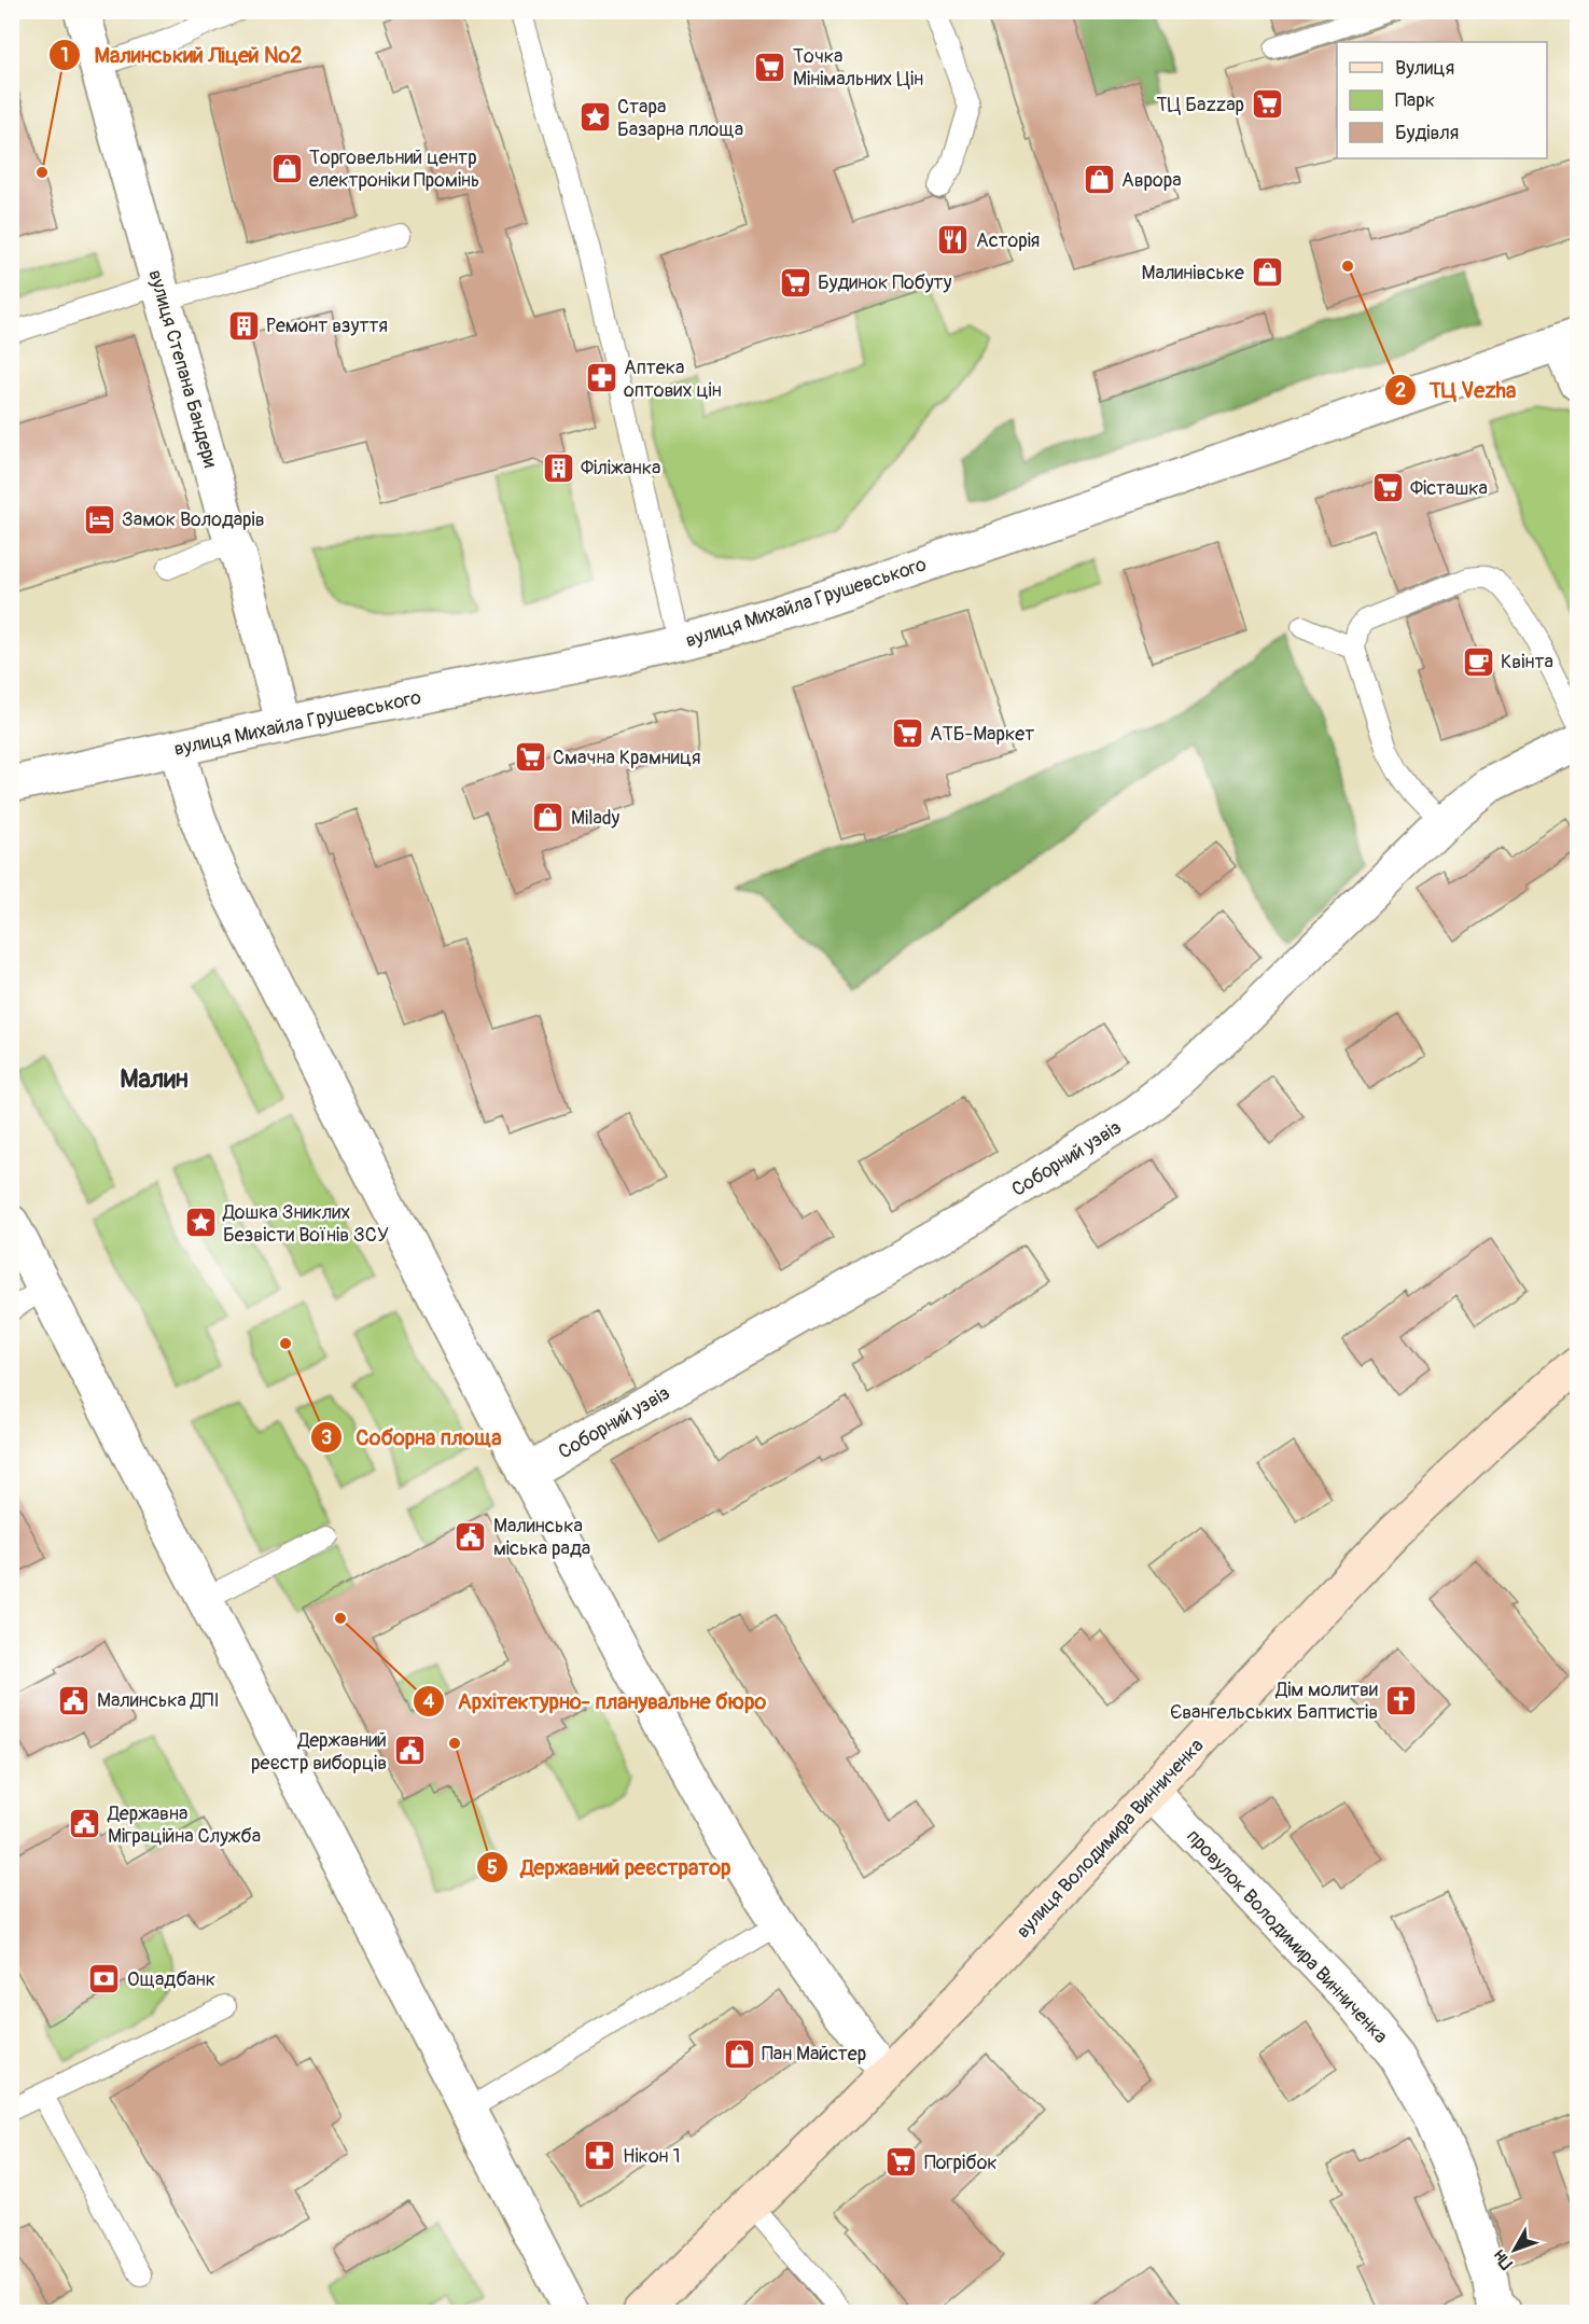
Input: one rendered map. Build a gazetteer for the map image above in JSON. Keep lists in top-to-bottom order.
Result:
{
  "streets": {
    "main road": ["вулиця Володимира Винниченка"],
    "street": [
      "вулиця Степана Бандери",
      "вулиця Михайла Грушевського",
      "Соборний узвіз",
      "провулок Володимира Винниченка"
    ]
  },
  "crossings": [
    ["вулиця Степана Бандери", "вулиця Михайла Грушевського"],
    ["вулиця Володимира Винниченка", "провулок Володимира Винниченка"]
  ],
  "districts": ["Малин"],
  "places": {
    "supermarket": [
      "Точка Мінімальних Цін",
      "ТЦ Баzzар",
      "Будинок Побуту",
      "Фісташка",
      "АТБ-Маркет",
      "Смачна Крамниця",
      "Погрібок"
    ],
    "place": ["Стара Базарна площа", "Дошка Зниклих Безвісти Воїнів ЗСУ"],
    "shop": [
      "Торговельний центр електроніки Промінь",
      "Аврора",
      "Малинівське",
      "Milady",
      "Пан Майстер"
    ],
    "other": [
      "Малинський Ліцей №2",
      "ТЦ Vezha",
      "Соборна площа",
      "Архітектурно- планувальне бюро",
      "Державний реєстратор"
    ],
    "restaurant": ["Асторія"],
    "building": ["Ремонт взуття", "Філіжанка"],
    "pharmacy": ["Аптека оптових цін", "Нікон 1"],
    "hotel": ["Замок Володарів"],
    "cafe": ["Квінта"],
    "public building": [
      "Малинська міська рада",
      "Малинська ДПІ",
      "Державний реєстр виборців",
      "Державна Міграційна Служба"
    ],
    "church": ["Дім молитви Євангельських Баптистів"],
    "bank": ["Ощадбанк"]
  },
  "legend": ["Вулиця", "Парк", "Будівля"],
  "north": "bottom left"
}
